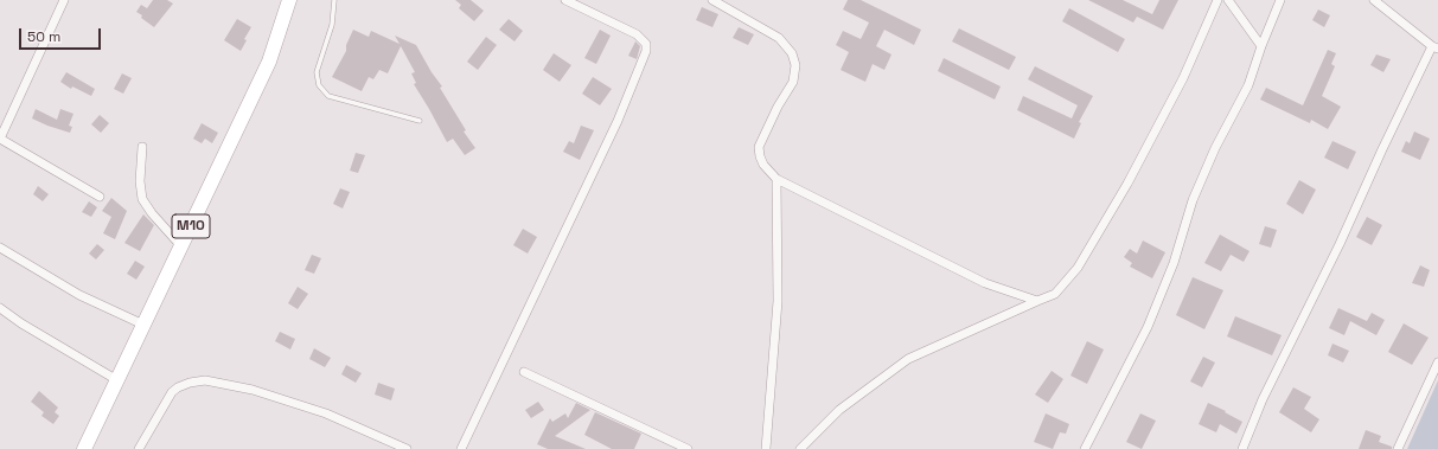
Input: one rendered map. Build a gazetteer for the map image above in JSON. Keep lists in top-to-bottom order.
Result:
{
  "streets": {
    "main road": ["M10"]
  },
  "scale_bar": "50 m"
}
